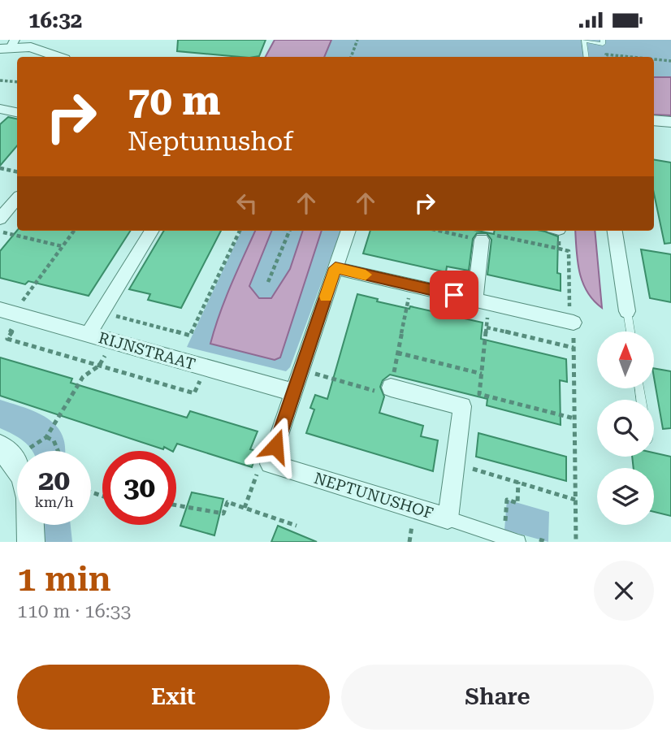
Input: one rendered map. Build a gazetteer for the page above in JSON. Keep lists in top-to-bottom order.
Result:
{
  "streets": {
    "street": ["RIJNSTRAAT", "NEPTUNUSHOF"]
  },
  "north": "top",
  "page": {
    "status": "16:32",
    "turn": ["70 m", "Neptunushof"],
    "speed": "20 km/h",
    "limit": "30",
    "heading": ["1 min", "110 m · 16:33"],
    "buttons": ["Exit", "Share"]
  }
}
